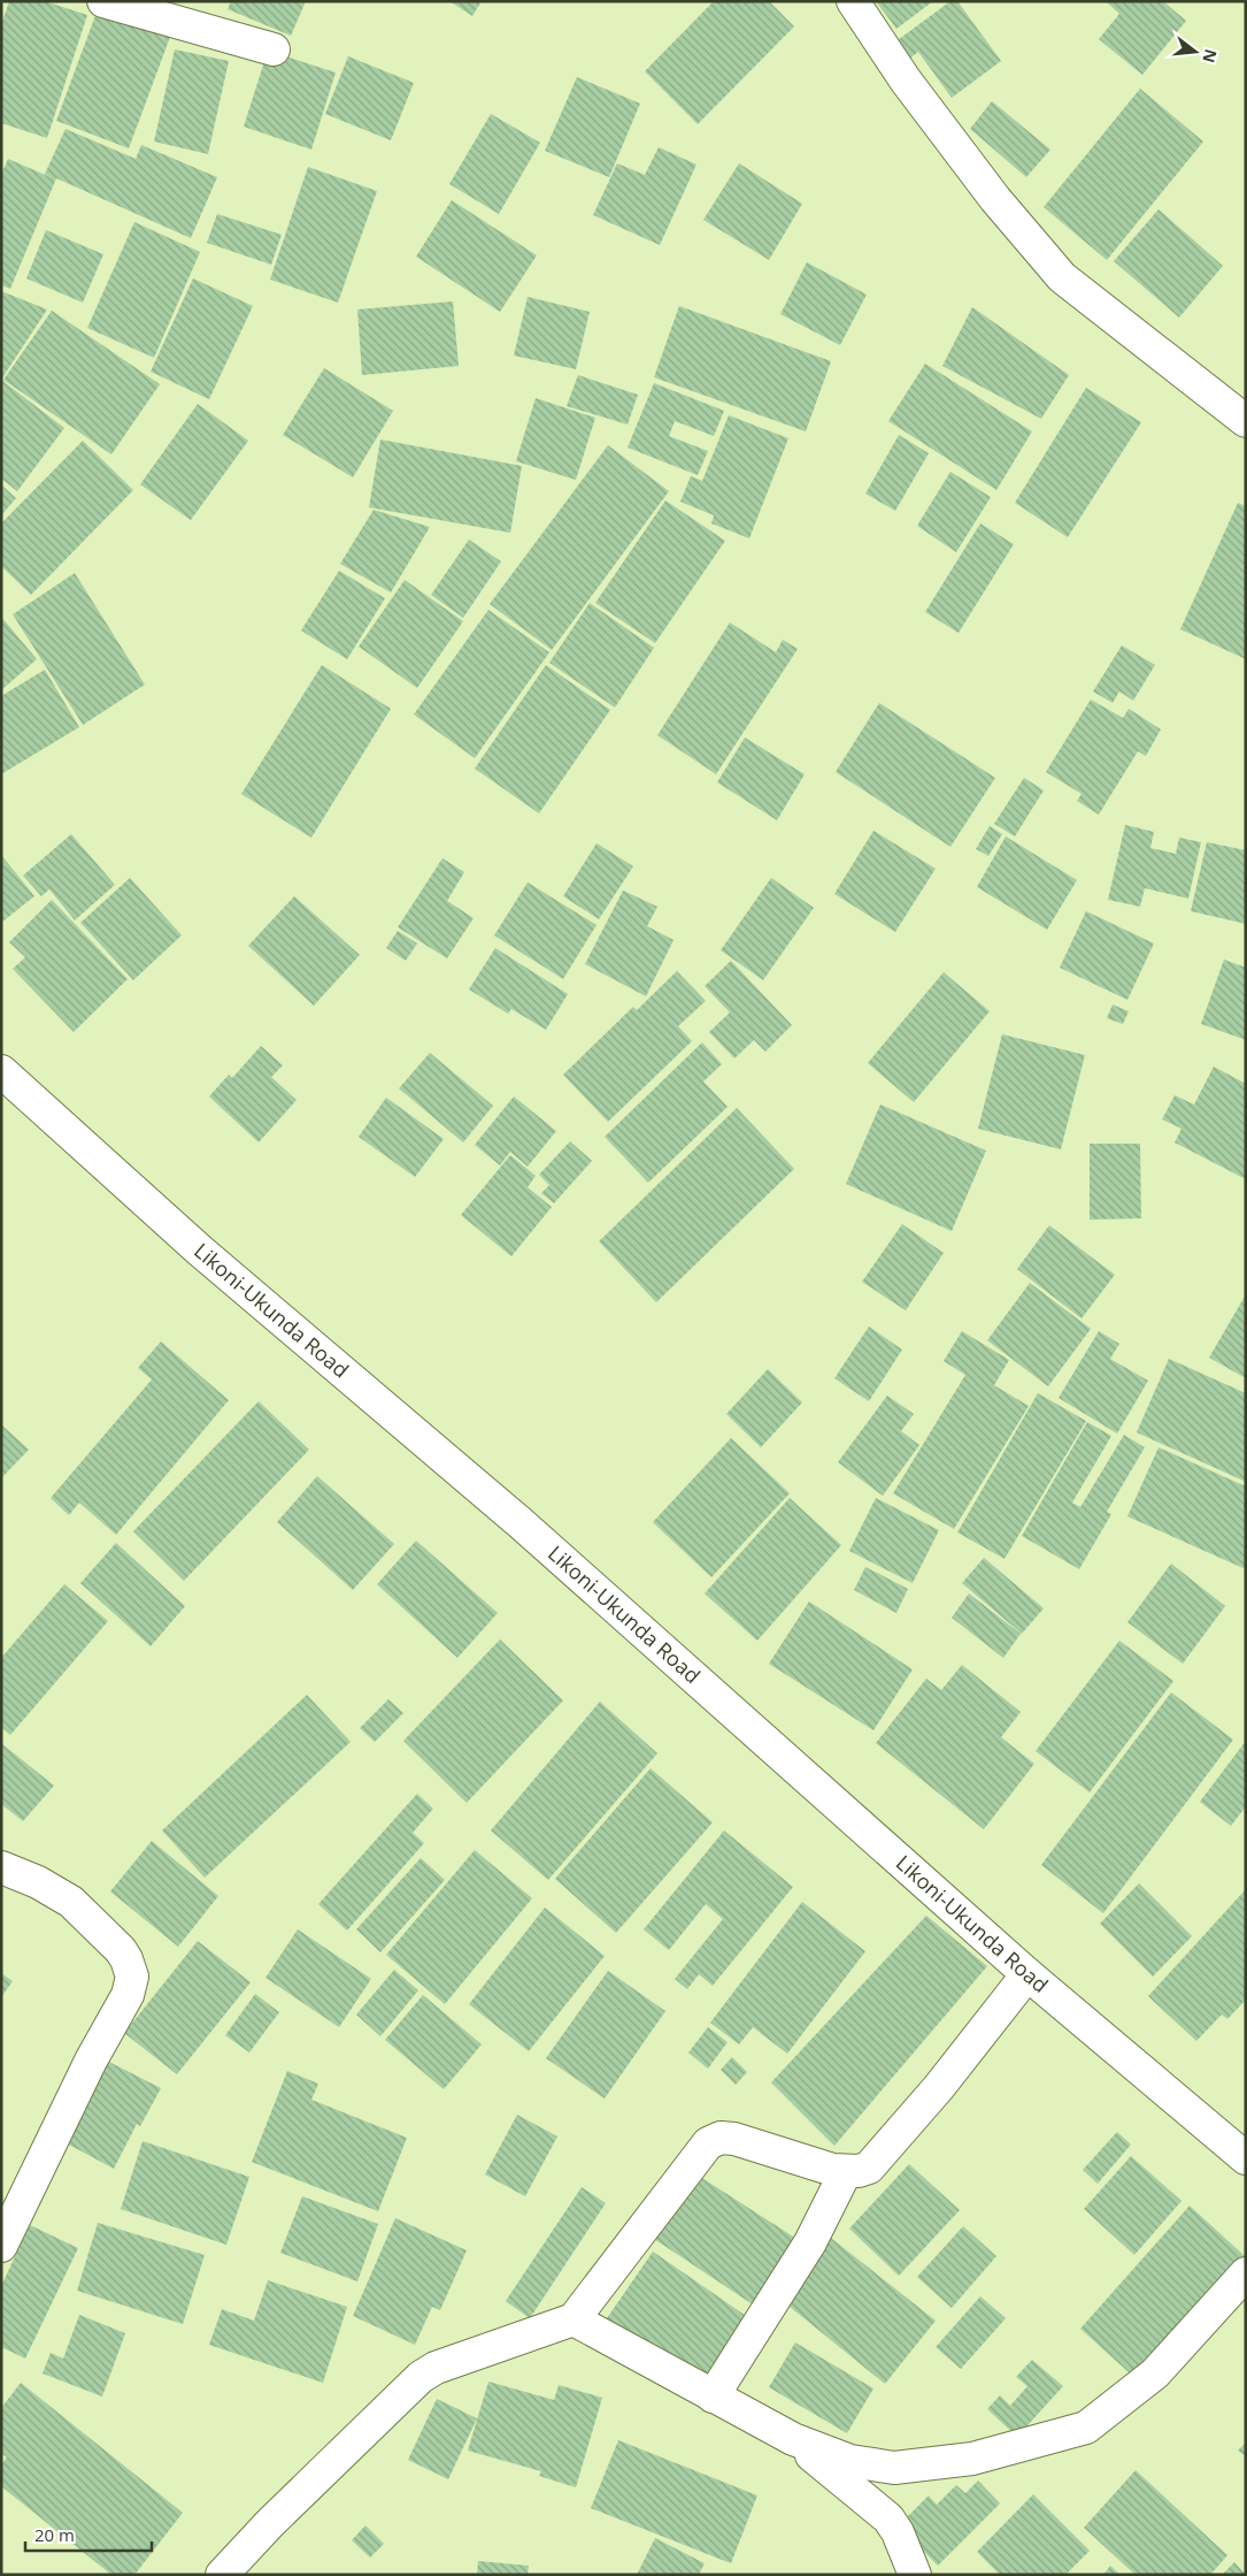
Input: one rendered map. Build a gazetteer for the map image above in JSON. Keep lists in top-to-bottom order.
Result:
{
  "streets": {
    "main road": ["Likoni-Ukunda Road"]
  },
  "scale_bar": "20 m",
  "north": "right"
}
